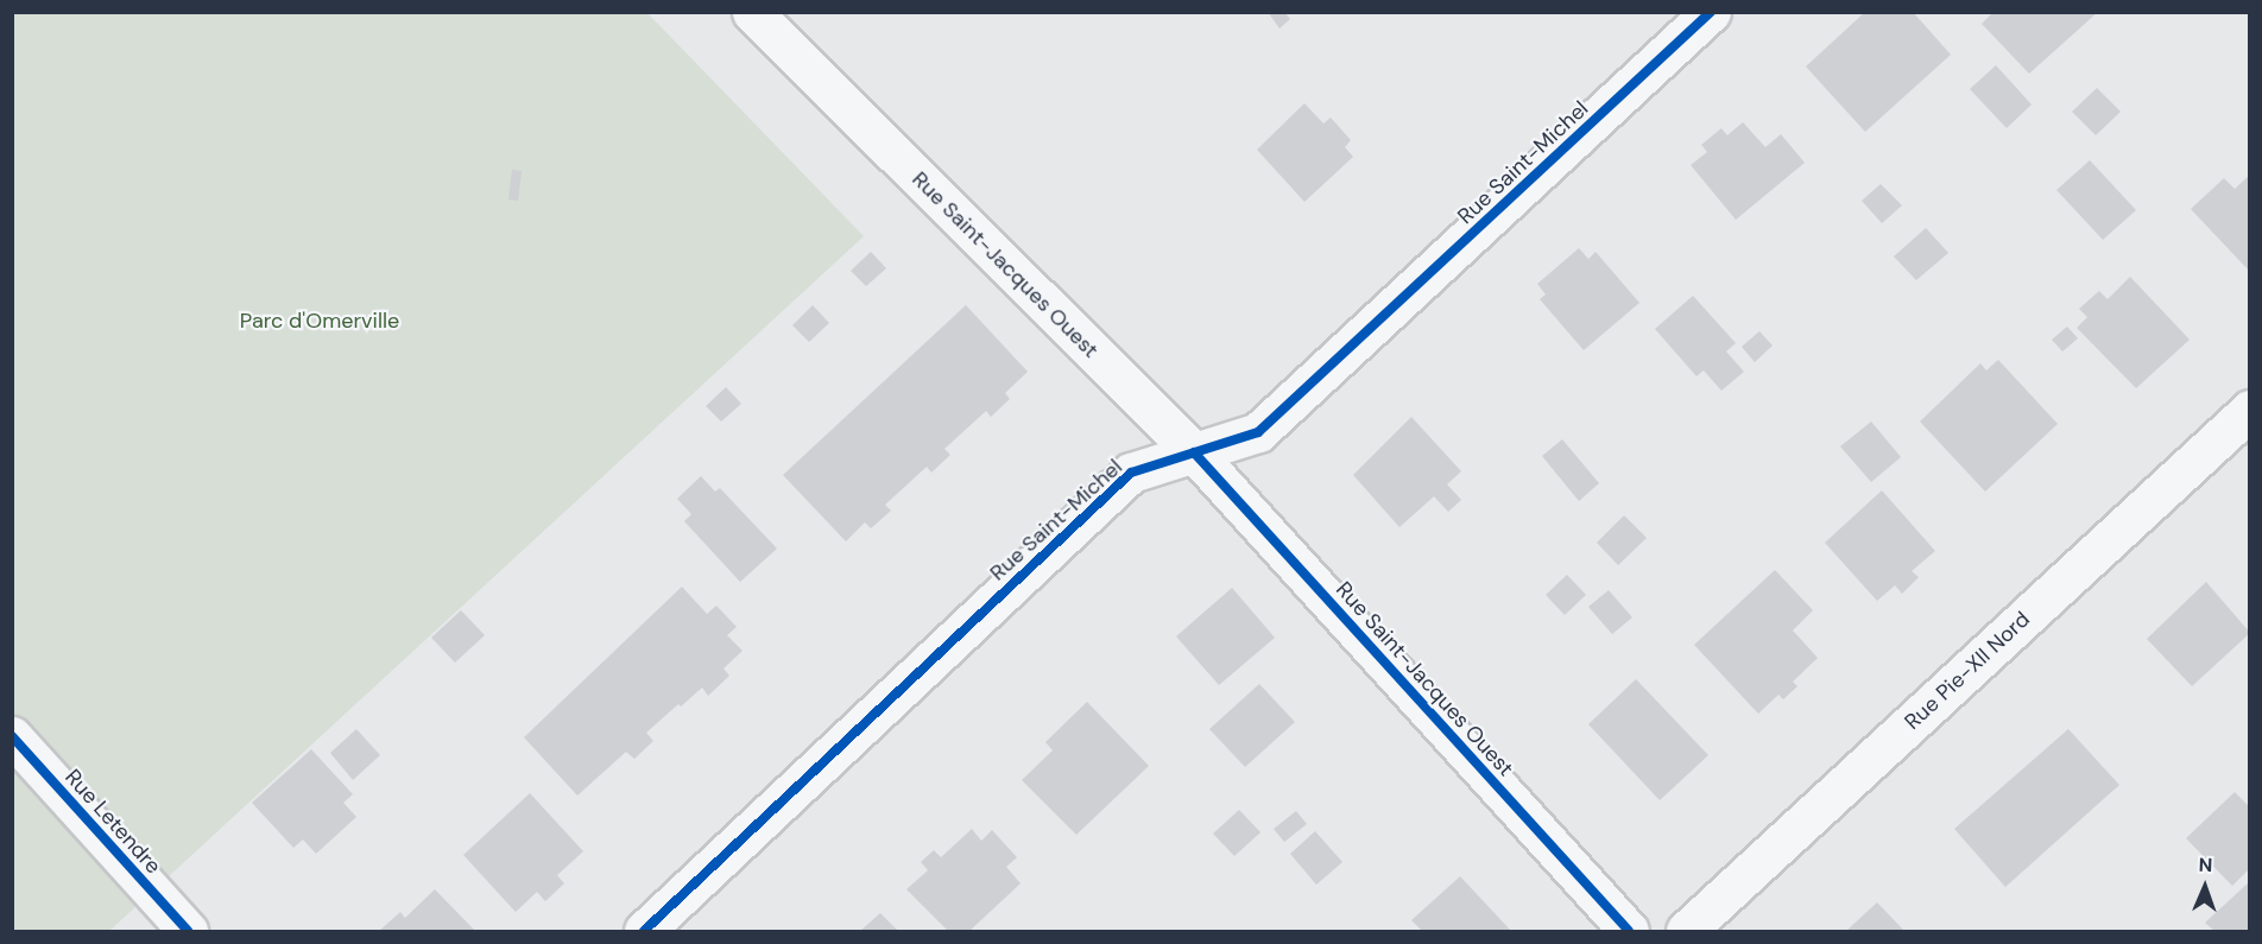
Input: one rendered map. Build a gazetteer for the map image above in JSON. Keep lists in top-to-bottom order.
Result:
{
  "streets": {
    "street": [
      "Rue Saint-Michel",
      "Rue Saint-Jacques Ouest",
      "Rue Pie-XII Nord",
      "Rue Letendre"
    ]
  },
  "crossings": [
    ["Rue Saint-Michel", "Rue Saint-Jacques Ouest"]
  ],
  "parks": ["Parc d'Omerville"],
  "north": "top"
}
